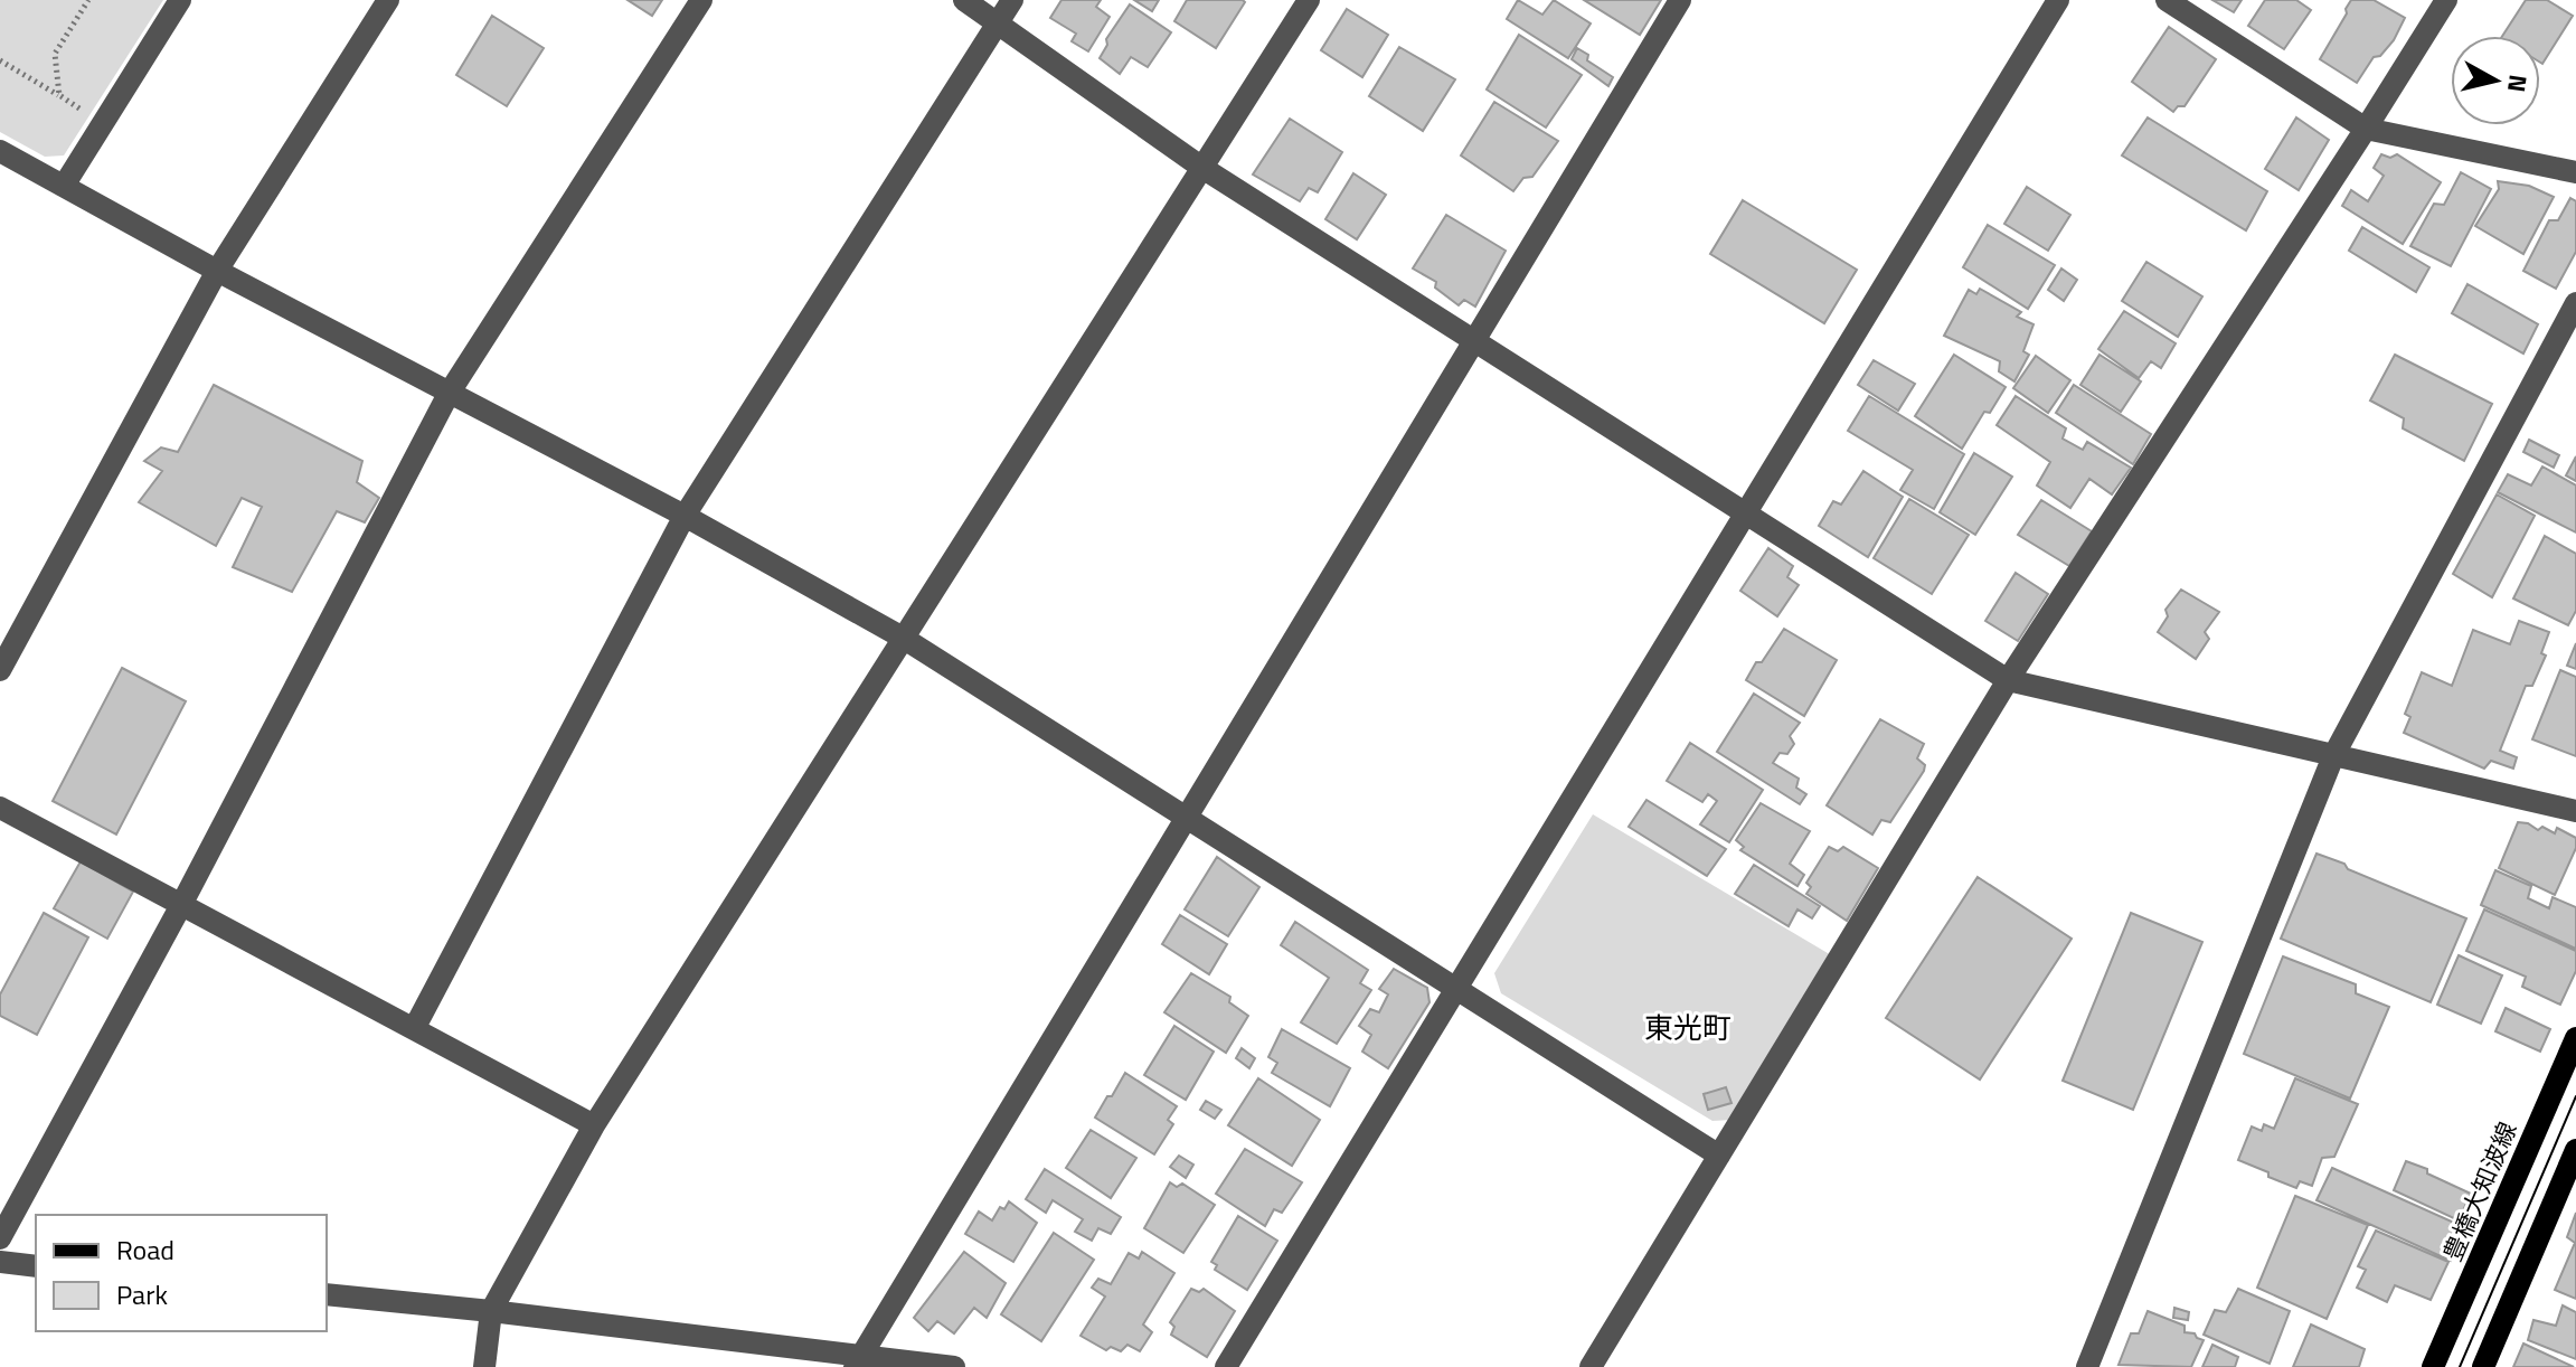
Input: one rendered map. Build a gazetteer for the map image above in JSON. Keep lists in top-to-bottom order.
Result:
{
  "streets": {
    "main road": ["豊橋大知波線"]
  },
  "districts": ["東光町"],
  "legend": ["Road", "Park"],
  "north": "right"
}
